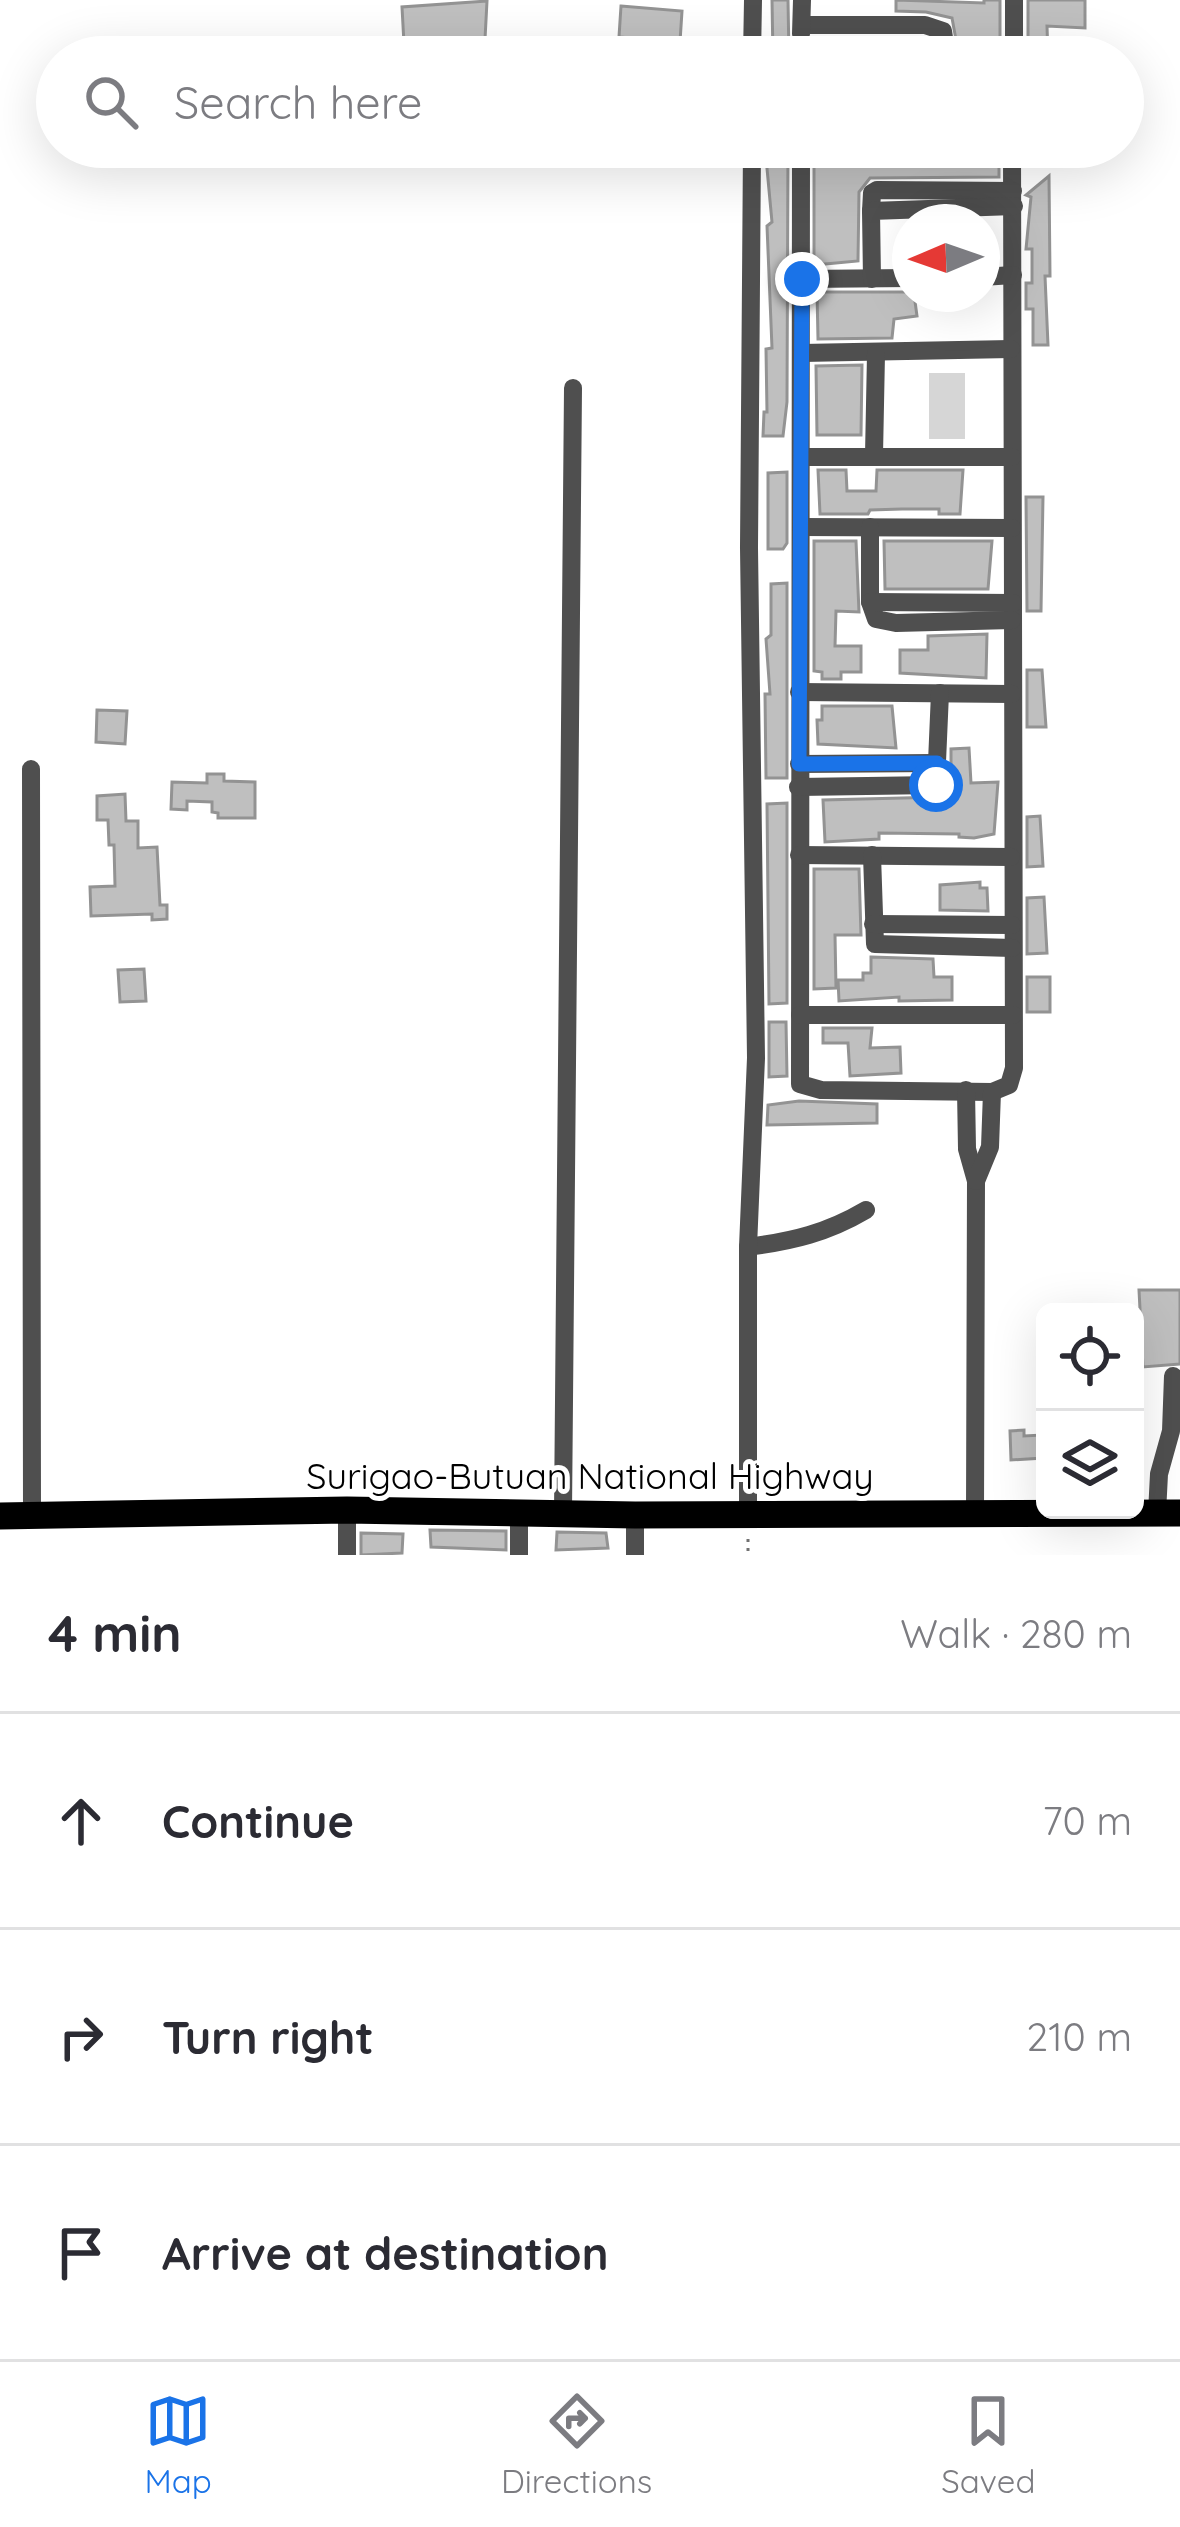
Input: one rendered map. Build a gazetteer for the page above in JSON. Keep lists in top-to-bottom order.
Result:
{
  "streets": {
    "highway": ["Surigao-Butuan National Highway"]
  },
  "north": "left",
  "page": {
    "search": "Search here",
    "heading": ["4 min", "Walk · 280 m"],
    "list": [
      ["Continue", "70 m"],
      ["Turn right", "210 m"],
      "Arrive at destination"
    ],
    "nav": ["Map", "Directions", "Saved"]
  }
}
